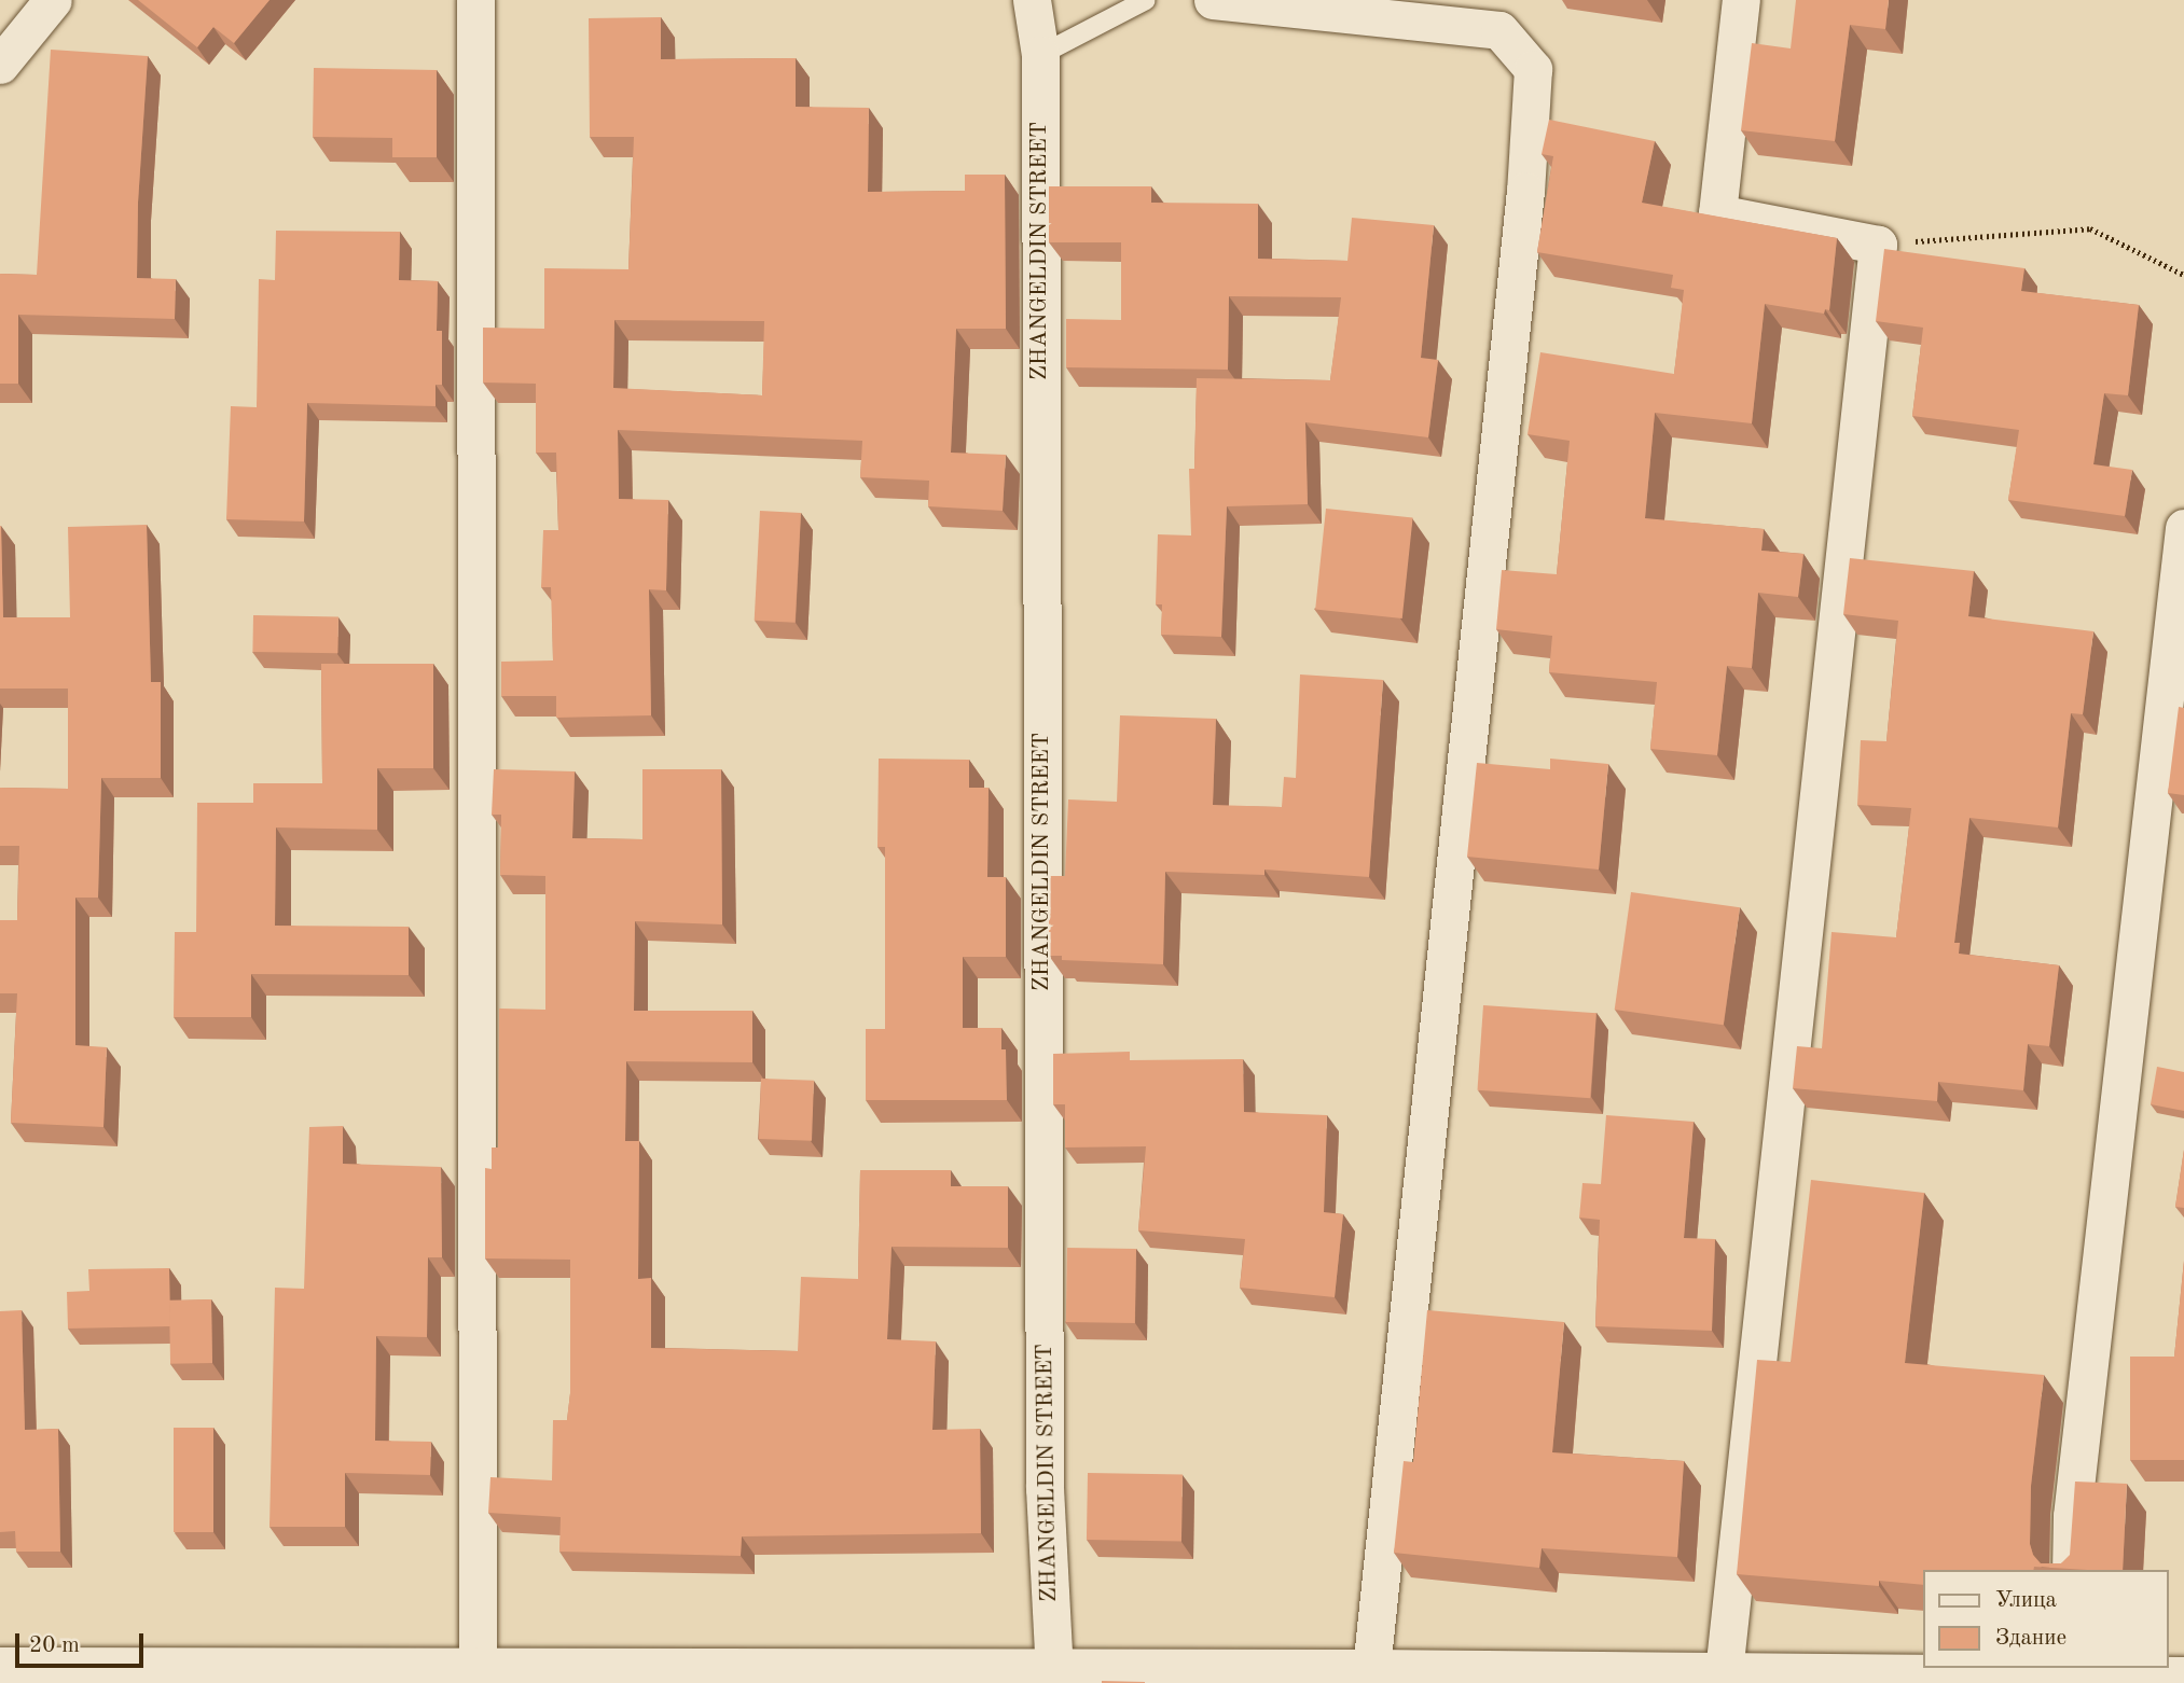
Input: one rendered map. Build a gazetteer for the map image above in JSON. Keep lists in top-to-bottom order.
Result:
{
  "streets": {
    "street": ["ZHANGELDIN STREET"]
  },
  "legend": ["Улица", "Здание"],
  "scale_bar": "20 m"
}
